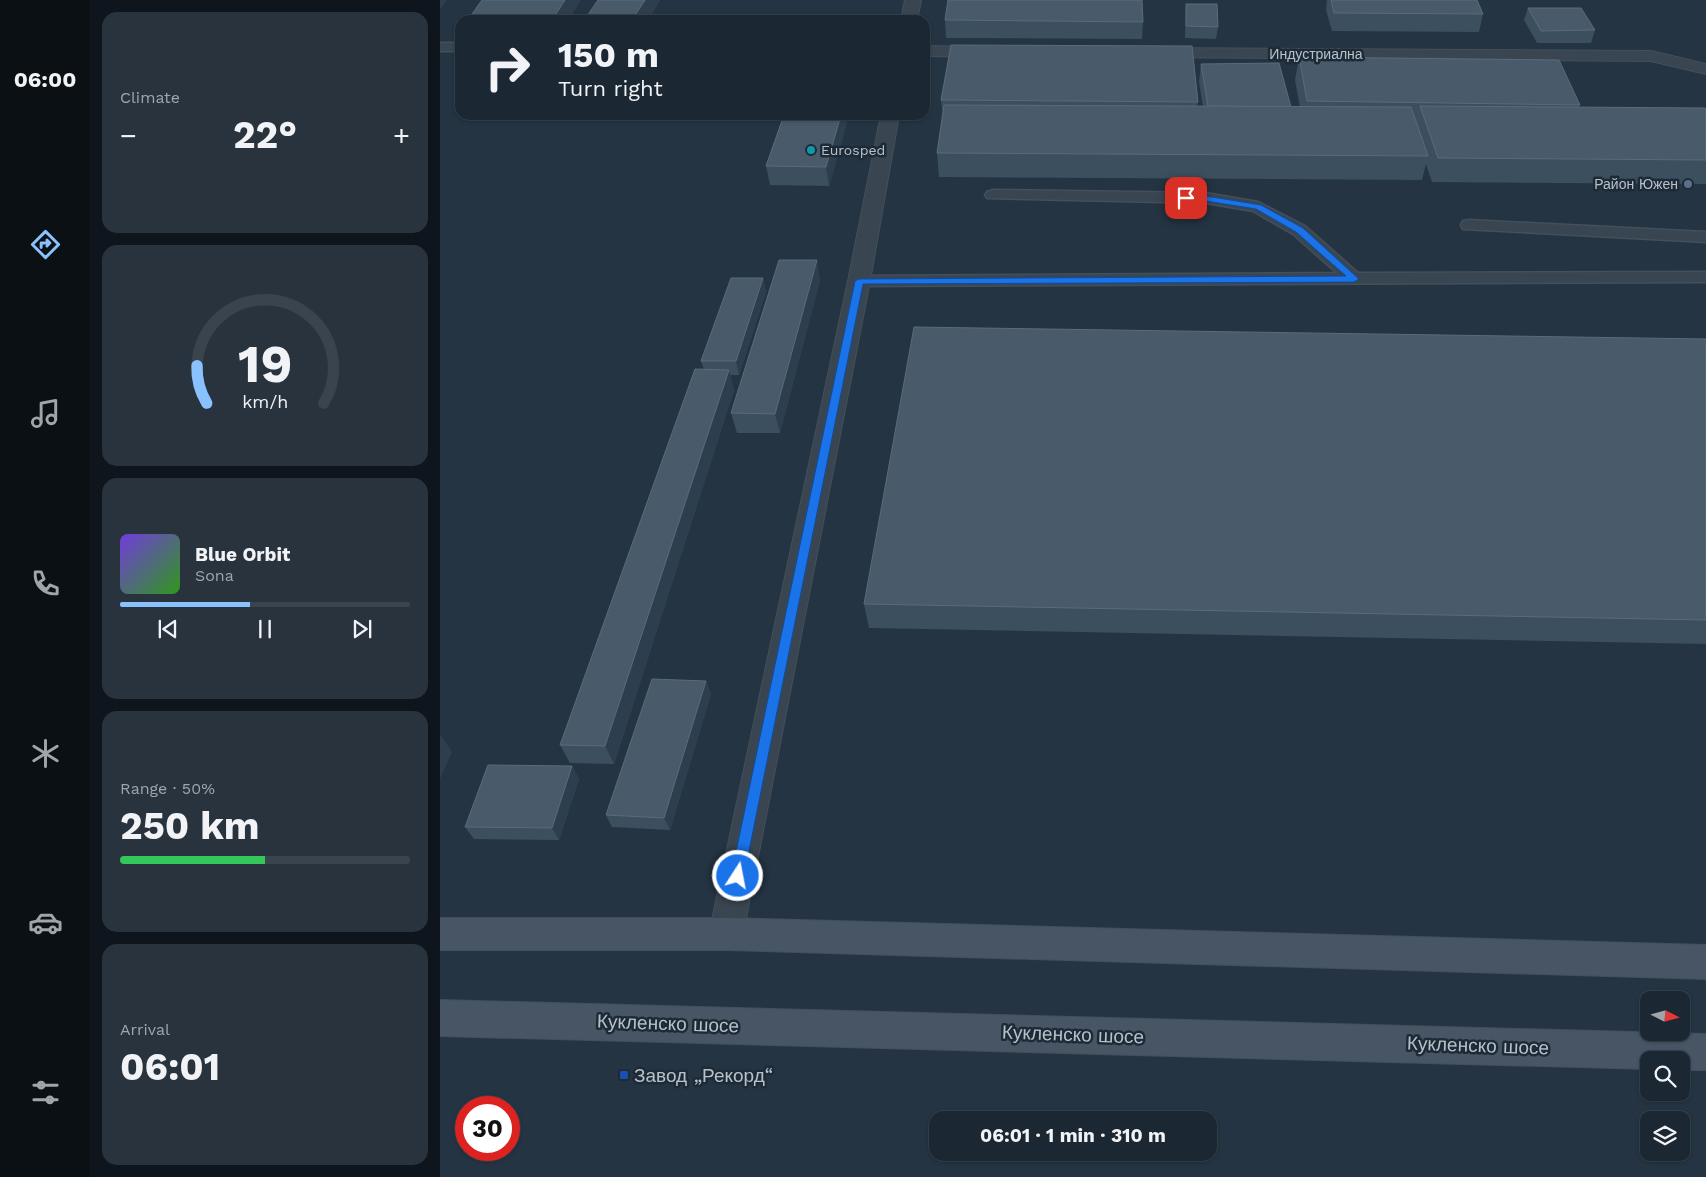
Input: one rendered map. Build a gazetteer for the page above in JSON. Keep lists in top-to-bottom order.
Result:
{
  "streets": {
    "main road": ["Кукленско шосе"],
    "street": ["Индустриална"]
  },
  "places": {
    "other": ["Eurosped", "Район Южен"],
    "transit": ["Завод „Рекорд“"]
  },
  "north": "right",
  "page": {
    "tabs": "06:00",
    "tile": [
      "Climate",
      ["Range · 50%", "250 km"],
      ["Arrival", "06:01"]
    ],
    "turn": ["150 m", "Turn right"],
    "heat": ["−", "22°", "+"],
    "song": ["Blue Orbit", "Sona"],
    "limit": "30",
    "trip": "06:01 · 1 min · 310 m",
    "gauge": ["19", "km/h"]
  }
}
